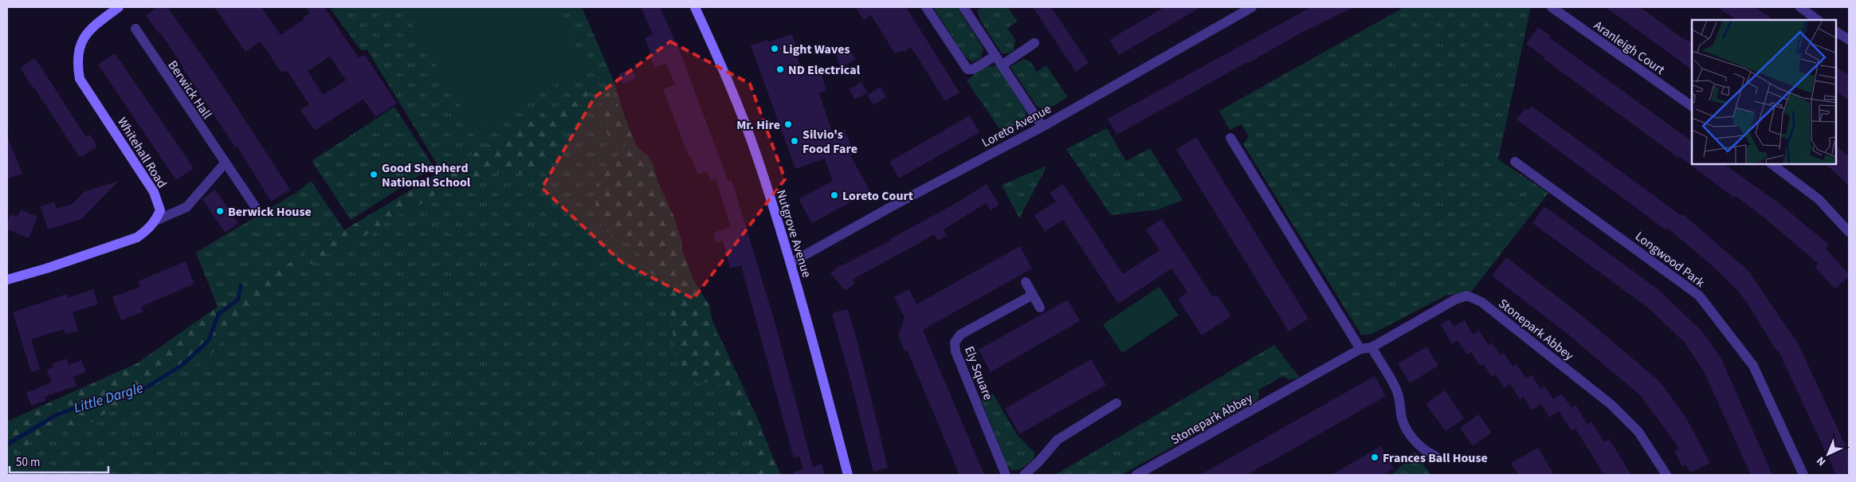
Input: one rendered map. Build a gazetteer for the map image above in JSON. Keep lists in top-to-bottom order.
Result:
{
  "streets": {
    "main road": ["Whitehall Road", "Nutgrove Avenue"],
    "street": [
      "Aranleigh Court",
      "Berwick Hall",
      "Loreto Avenue",
      "Longwood Park",
      "Stonepark Abbey",
      "Ely Square"
    ]
  },
  "crossings": [
    ["Loreto Avenue", "Nutgrove Avenue"]
  ],
  "water": ["Little Dargle"],
  "places": [
    "Light Waves",
    "ND Electrical",
    "Mr. Hire",
    "Silvio's Food Fare",
    "Good Shepherd National School",
    "Loreto Court",
    "Berwick House",
    "Frances Ball House"
  ],
  "scale_bar": "50 m",
  "north": "bottom left"
}
